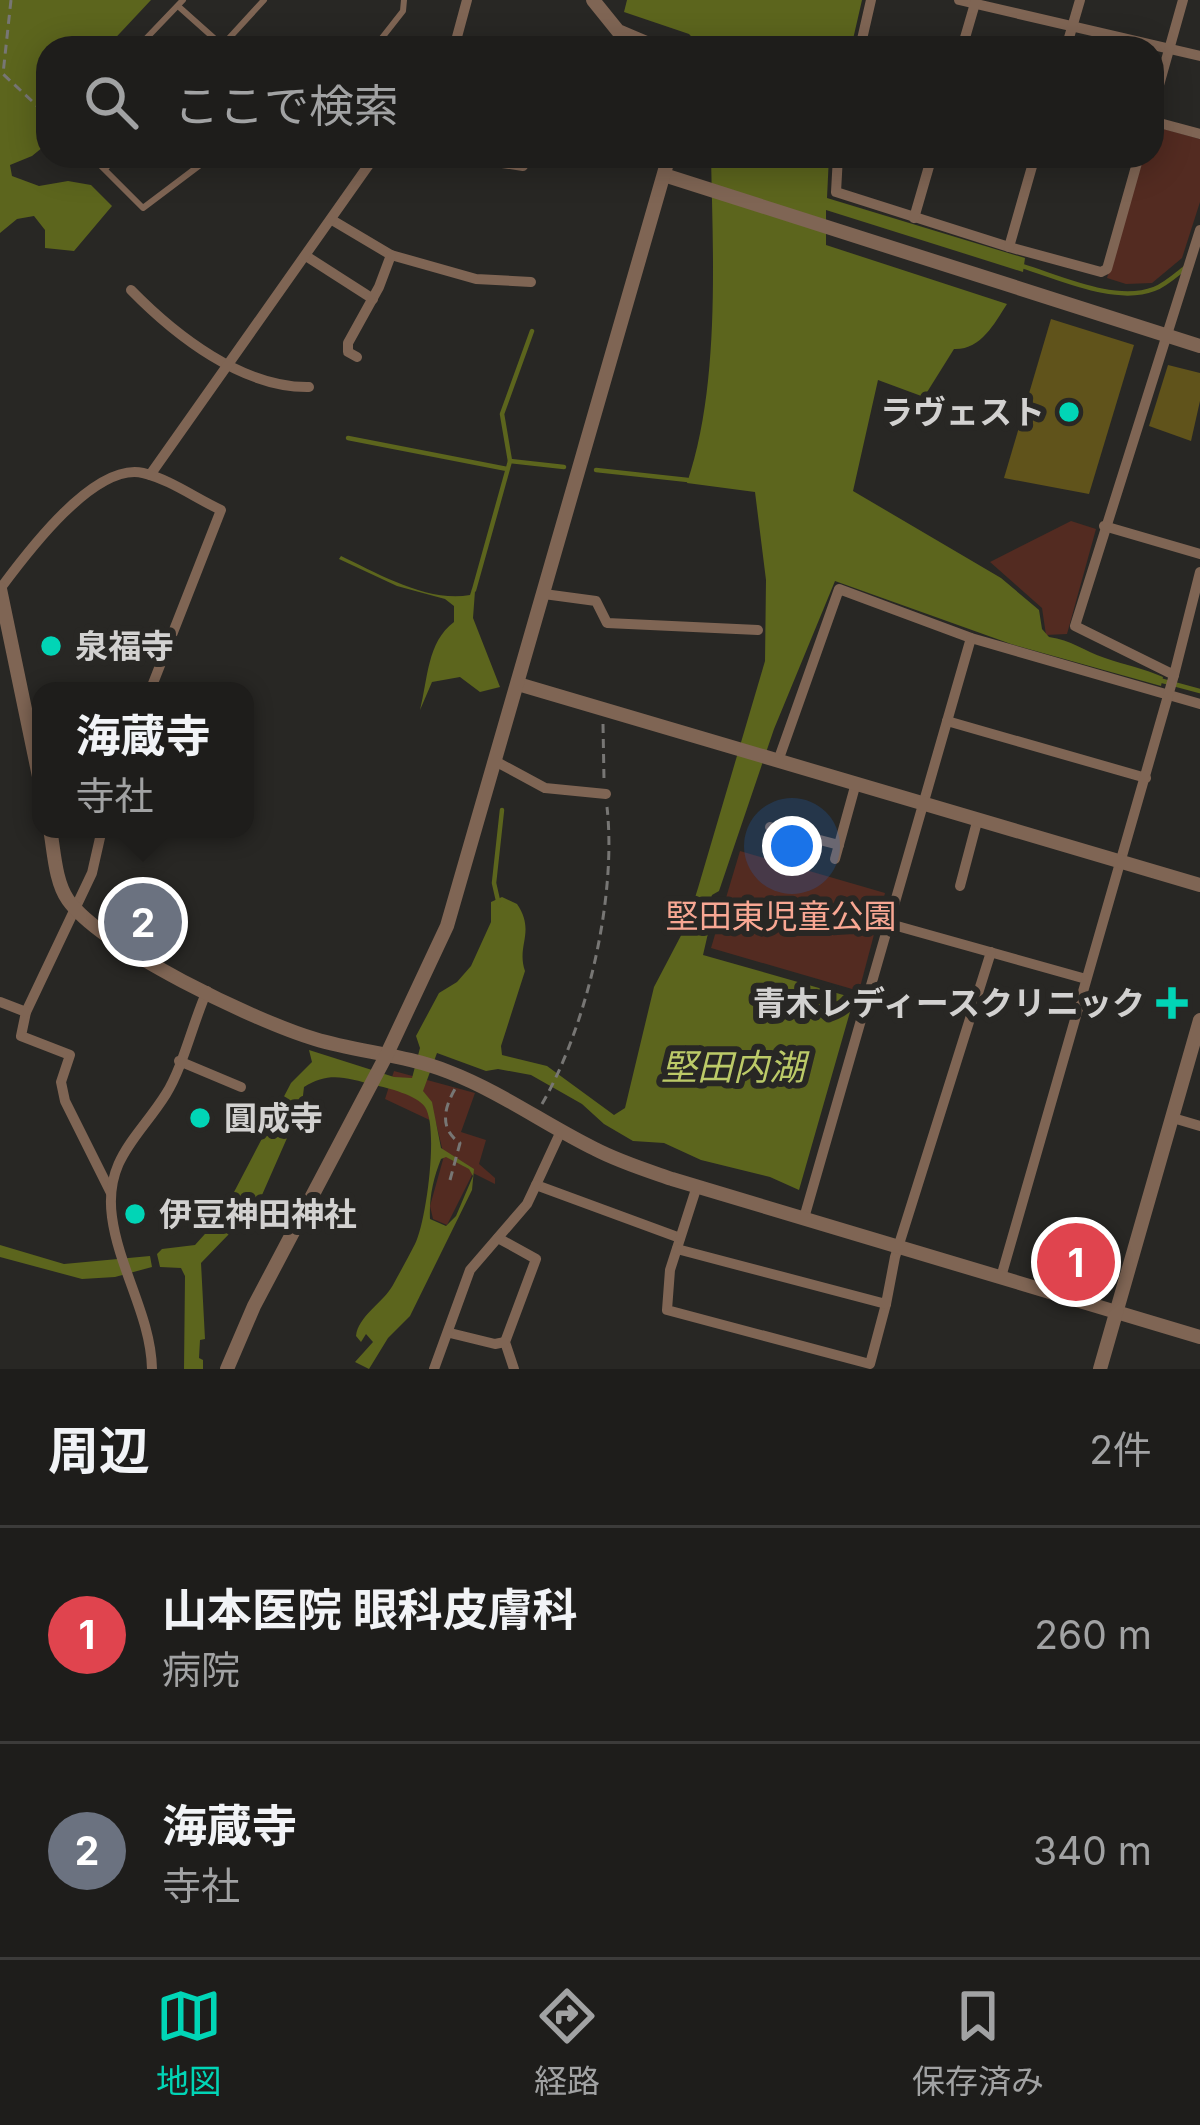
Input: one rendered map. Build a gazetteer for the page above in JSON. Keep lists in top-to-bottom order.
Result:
{
  "water": ["堅田内湖"],
  "parks": ["堅田東児童公園"],
  "places": {
    "other": [
      "ラヴェスト",
      "泉福寺",
      "圓成寺",
      "伊豆神田神社"
    ],
    "health": ["青木レディースクリニック"]
  },
  "page": {
    "search": "ここで検索",
    "popup": ["海蔵寺", "寺社"],
    "pins": ["2", "1"],
    "heading": ["周辺", "2件"],
    "list": [
      {
        "mark": "1",
        "name": "山本医院 眼科皮膚科",
        "note": "病院",
        "value": "260 m"
      },
      {
        "mark": "2",
        "name": "海蔵寺",
        "note": "寺社",
        "value": "340 m"
      }
    ],
    "nav": ["地図", "経路", "保存済み"]
  }
}
